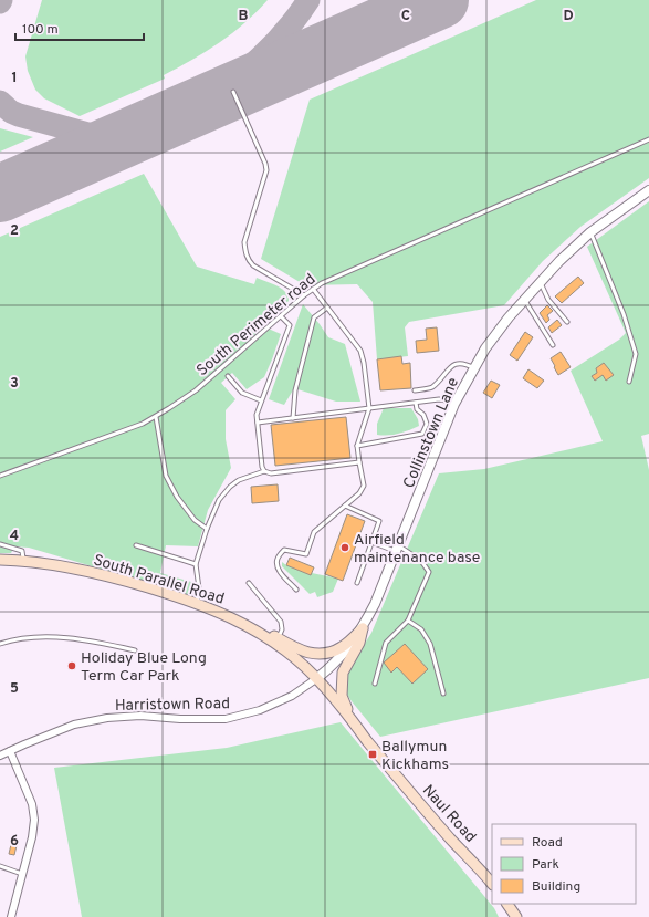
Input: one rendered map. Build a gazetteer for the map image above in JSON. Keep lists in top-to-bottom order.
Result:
{
  "streets": {
    "main road": ["South Parallel Road", "Naul Road"],
    "street": ["Collinstown Lane", "Harristown Road"],
    "lane": ["South Perimeter road"]
  },
  "crossings": [
    ["Collinstown Lane", "South Parallel Road"],
    ["Collinstown Lane", "Harristown Road"],
    ["Collinstown Lane", "Naul Road"],
    ["South Parallel Road", "Harristown Road"],
    ["South Parallel Road", "Naul Road"],
    ["Harristown Road", "Naul Road"]
  ],
  "places": {
    "other": ["Airfield maintenance base", "Holiday Blue Long Term Car Park"],
    "transit": ["Ballymun Kickhams"]
  },
  "legend": ["Road", "Park", "Building"],
  "scale_bar": "100 m",
  "grid": {
    "columns": ["B", "C", "D"],
    "rows": [
      "1",
      "2",
      "3",
      "4",
      "5",
      "6"
    ]
  }
}
